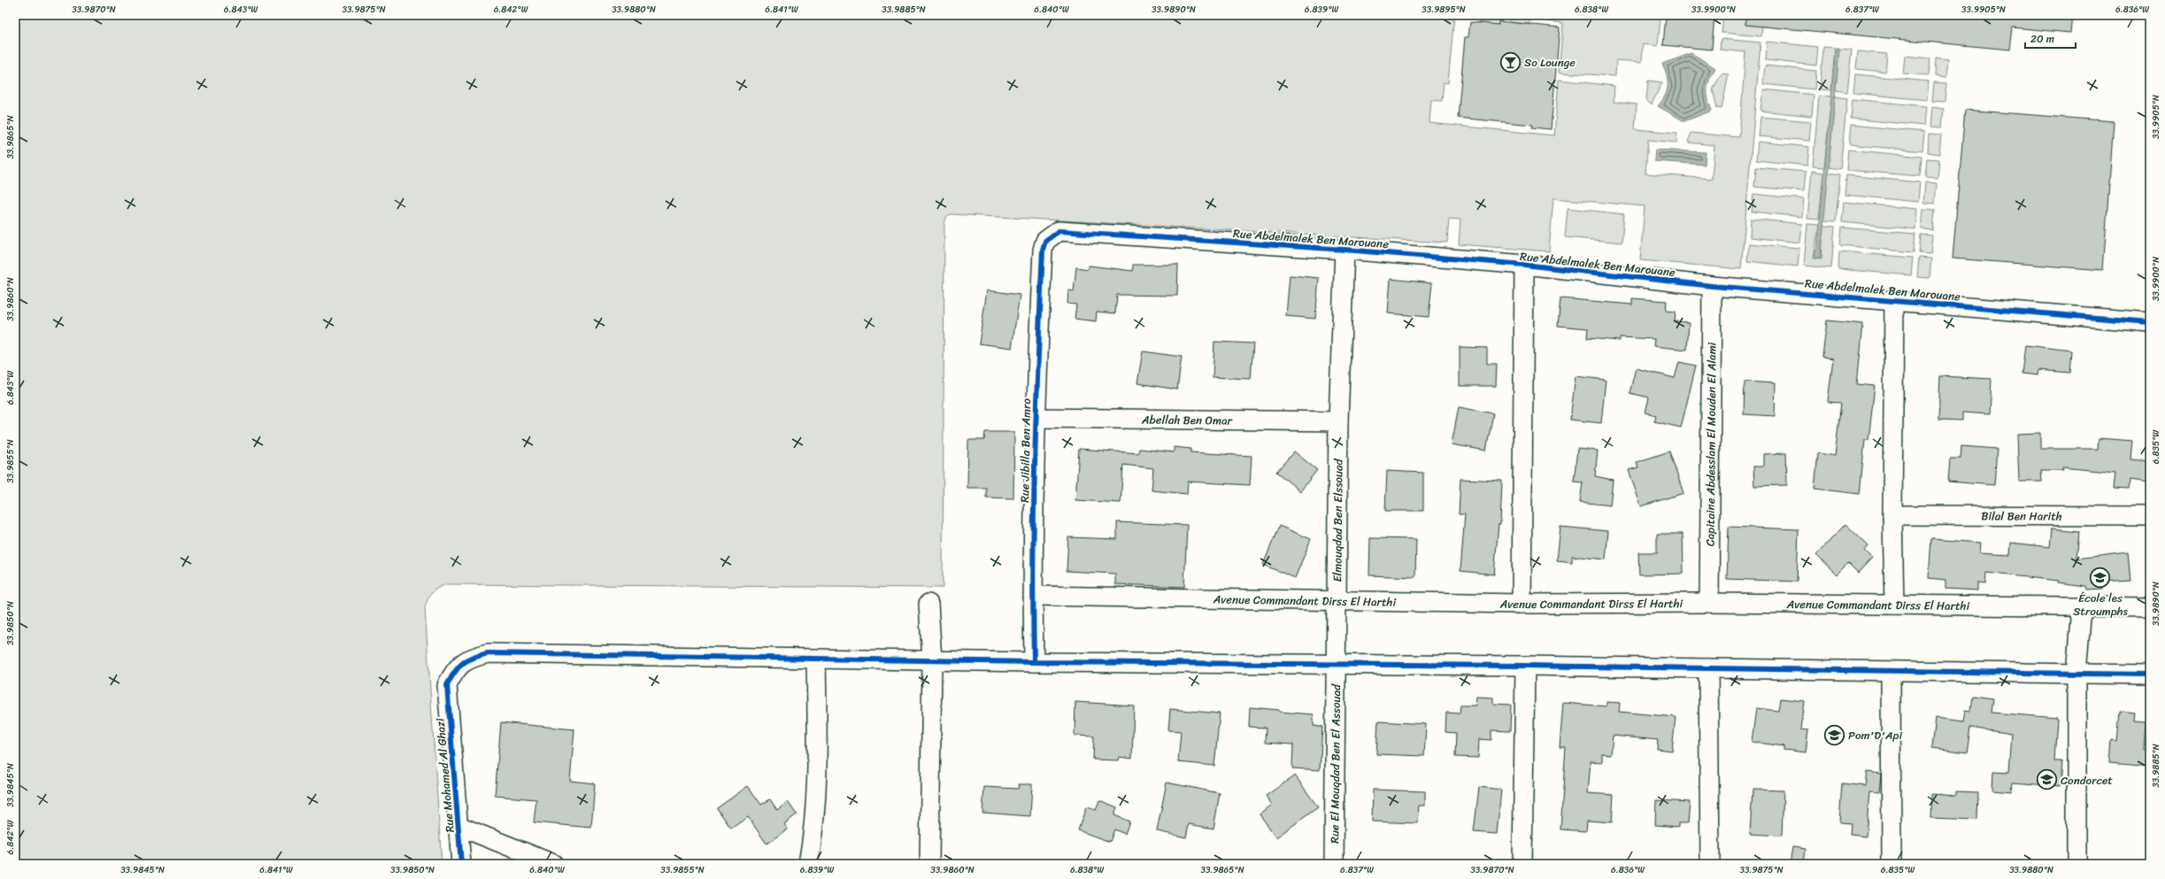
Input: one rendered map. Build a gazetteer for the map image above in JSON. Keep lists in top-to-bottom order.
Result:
{
  "streets": {
    "street": [
      "Rue Abdelmalek Ben Marouane",
      "Abellah Ben Omar",
      "Capitaine Abdesslam El Mouden El Alami",
      "Rue Jibilla Ben Amro",
      "Bilal Ben Harith",
      "Elmouqdad Ben Elssouad",
      "Avenue Commandant Dirss El Harthi",
      "Rue El Mouqdad Ben El Assouad",
      "Rue Mohamed Al Ghazi"
    ]
  },
  "crossings": [
    ["Rue Abdelmalek Ben Marouane", "Capitaine Abdesslam El Mouden El Alami"],
    ["Rue Abdelmalek Ben Marouane", "Rue Jibilla Ben Amro"],
    ["Rue Abdelmalek Ben Marouane", "Elmouqdad Ben Elssouad"],
    ["Abellah Ben Omar", "Rue Jibilla Ben Amro"],
    ["Abellah Ben Omar", "Elmouqdad Ben Elssouad"],
    ["Capitaine Abdesslam El Mouden El Alami", "Avenue Commandant Dirss El Harthi"],
    ["Rue Jibilla Ben Amro", "Avenue Commandant Dirss El Harthi"],
    ["Elmouqdad Ben Elssouad", "Avenue Commandant Dirss El Harthi"],
    ["Elmouqdad Ben Elssouad", "Rue El Mouqdad Ben El Assouad"]
  ],
  "places": {
    "bar": ["So Lounge"],
    "school or university": ["École les Stroumphs", "Pom'D'Api", "Condorcet"]
  },
  "scale_bar": "20 m",
  "coordinates": [
    "33.9870°N",
    "6.843°W",
    "33.9875°N",
    "6.842°W",
    "33.9880°N",
    "6.841°W",
    "33.9885°N",
    "6.840°W",
    "33.9890°N",
    "6.839°W",
    "33.9895°N",
    "6.838°W",
    "33.9900°N",
    "6.837°W",
    "33.9905°N",
    "6.836°W",
    "33.9865°N",
    "33.9860°N",
    "6.835°W",
    "33.9855°N",
    "33.9850°N",
    "33.9845°N"
  ]
}
